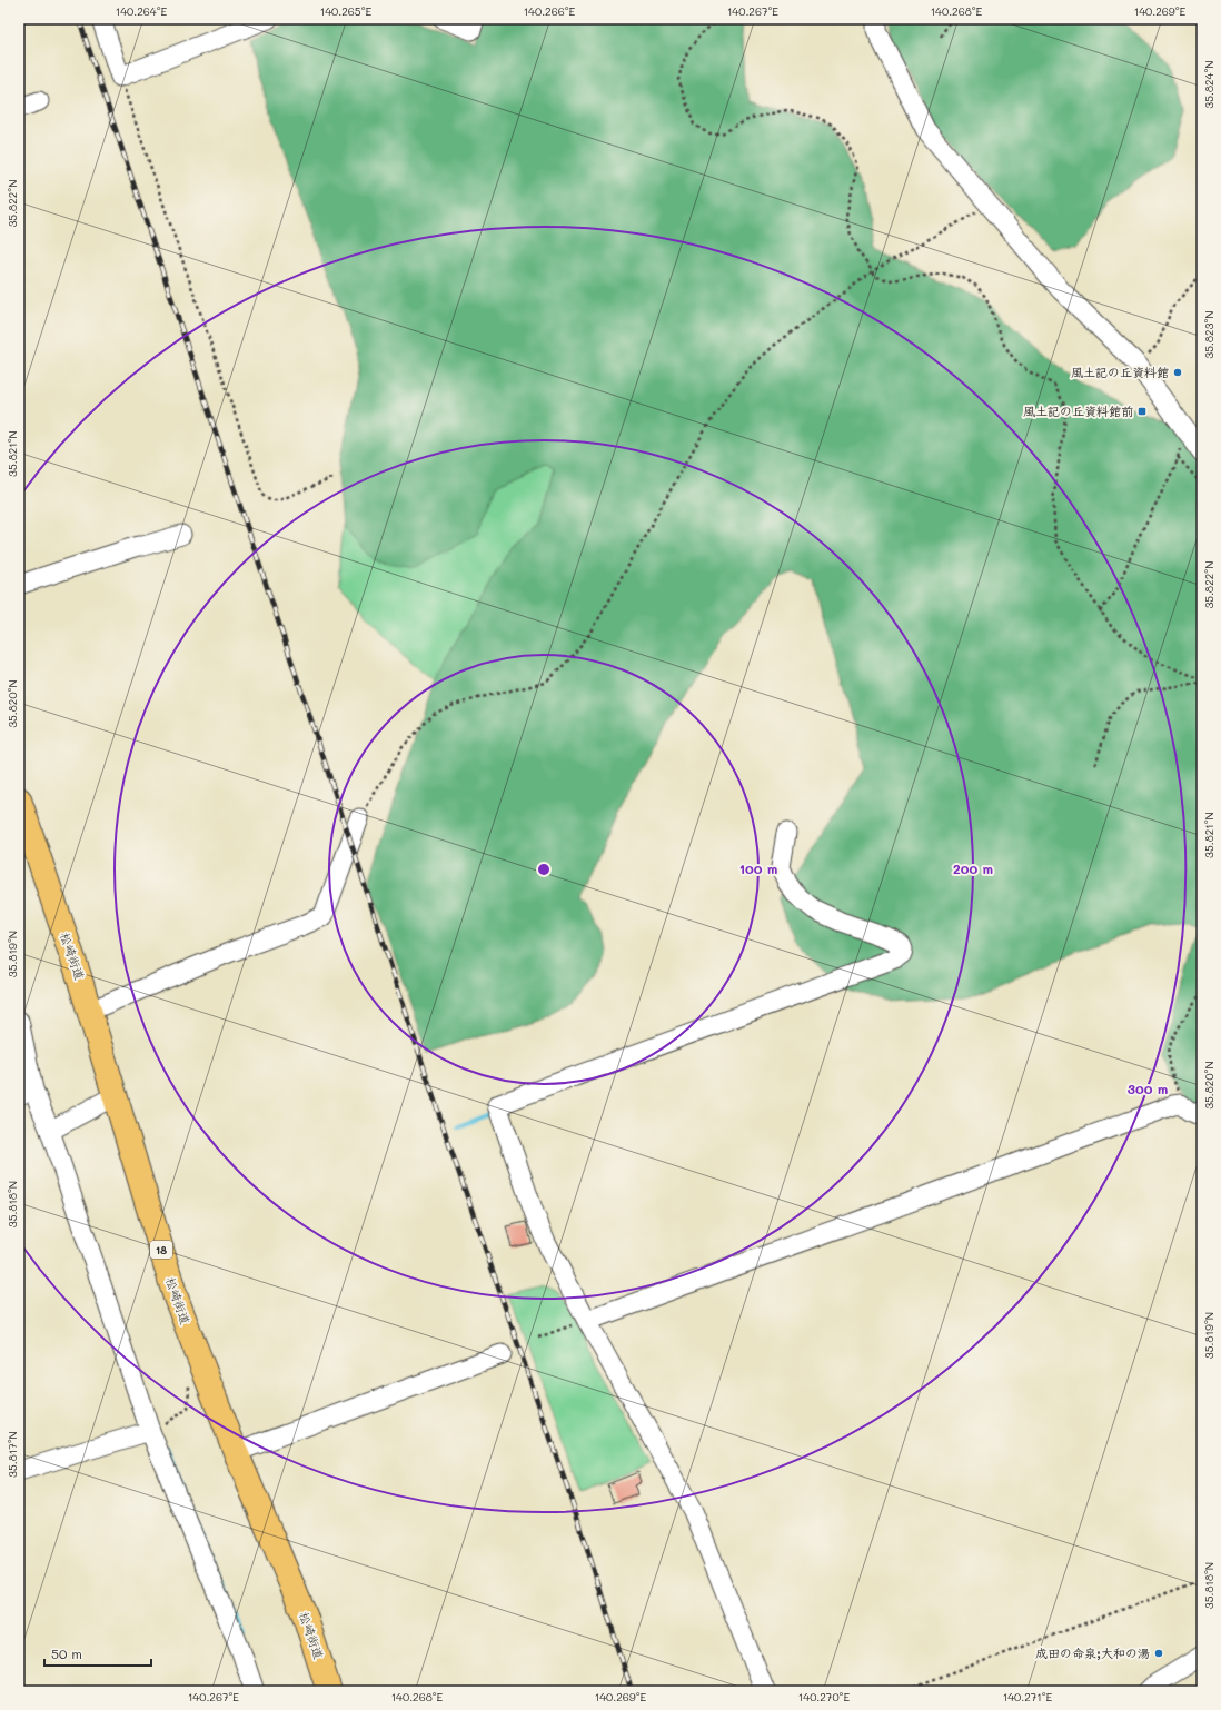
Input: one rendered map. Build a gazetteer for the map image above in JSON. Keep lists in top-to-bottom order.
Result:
{
  "streets": {
    "main road": ["松崎街道", "18"]
  },
  "places": {
    "other": ["風土記の丘資料館", "成田の命泉;大和の湯"],
    "transit": ["風土記の丘資料館前"]
  },
  "scale_bar": "50 m",
  "coordinates": [
    "140.264°E",
    "140.265°E",
    "140.266°E",
    "140.267°E",
    "140.268°E",
    "140.269°E",
    "35.824°N",
    "35.822°N",
    "35.823°N",
    "35.821°N",
    "35.820°N",
    "35.819°N",
    "35.818°N",
    "35.817°N",
    "140.270°E",
    "140.271°E"
  ],
  "rings": ["100 m", "200 m", "300 m"]
}
